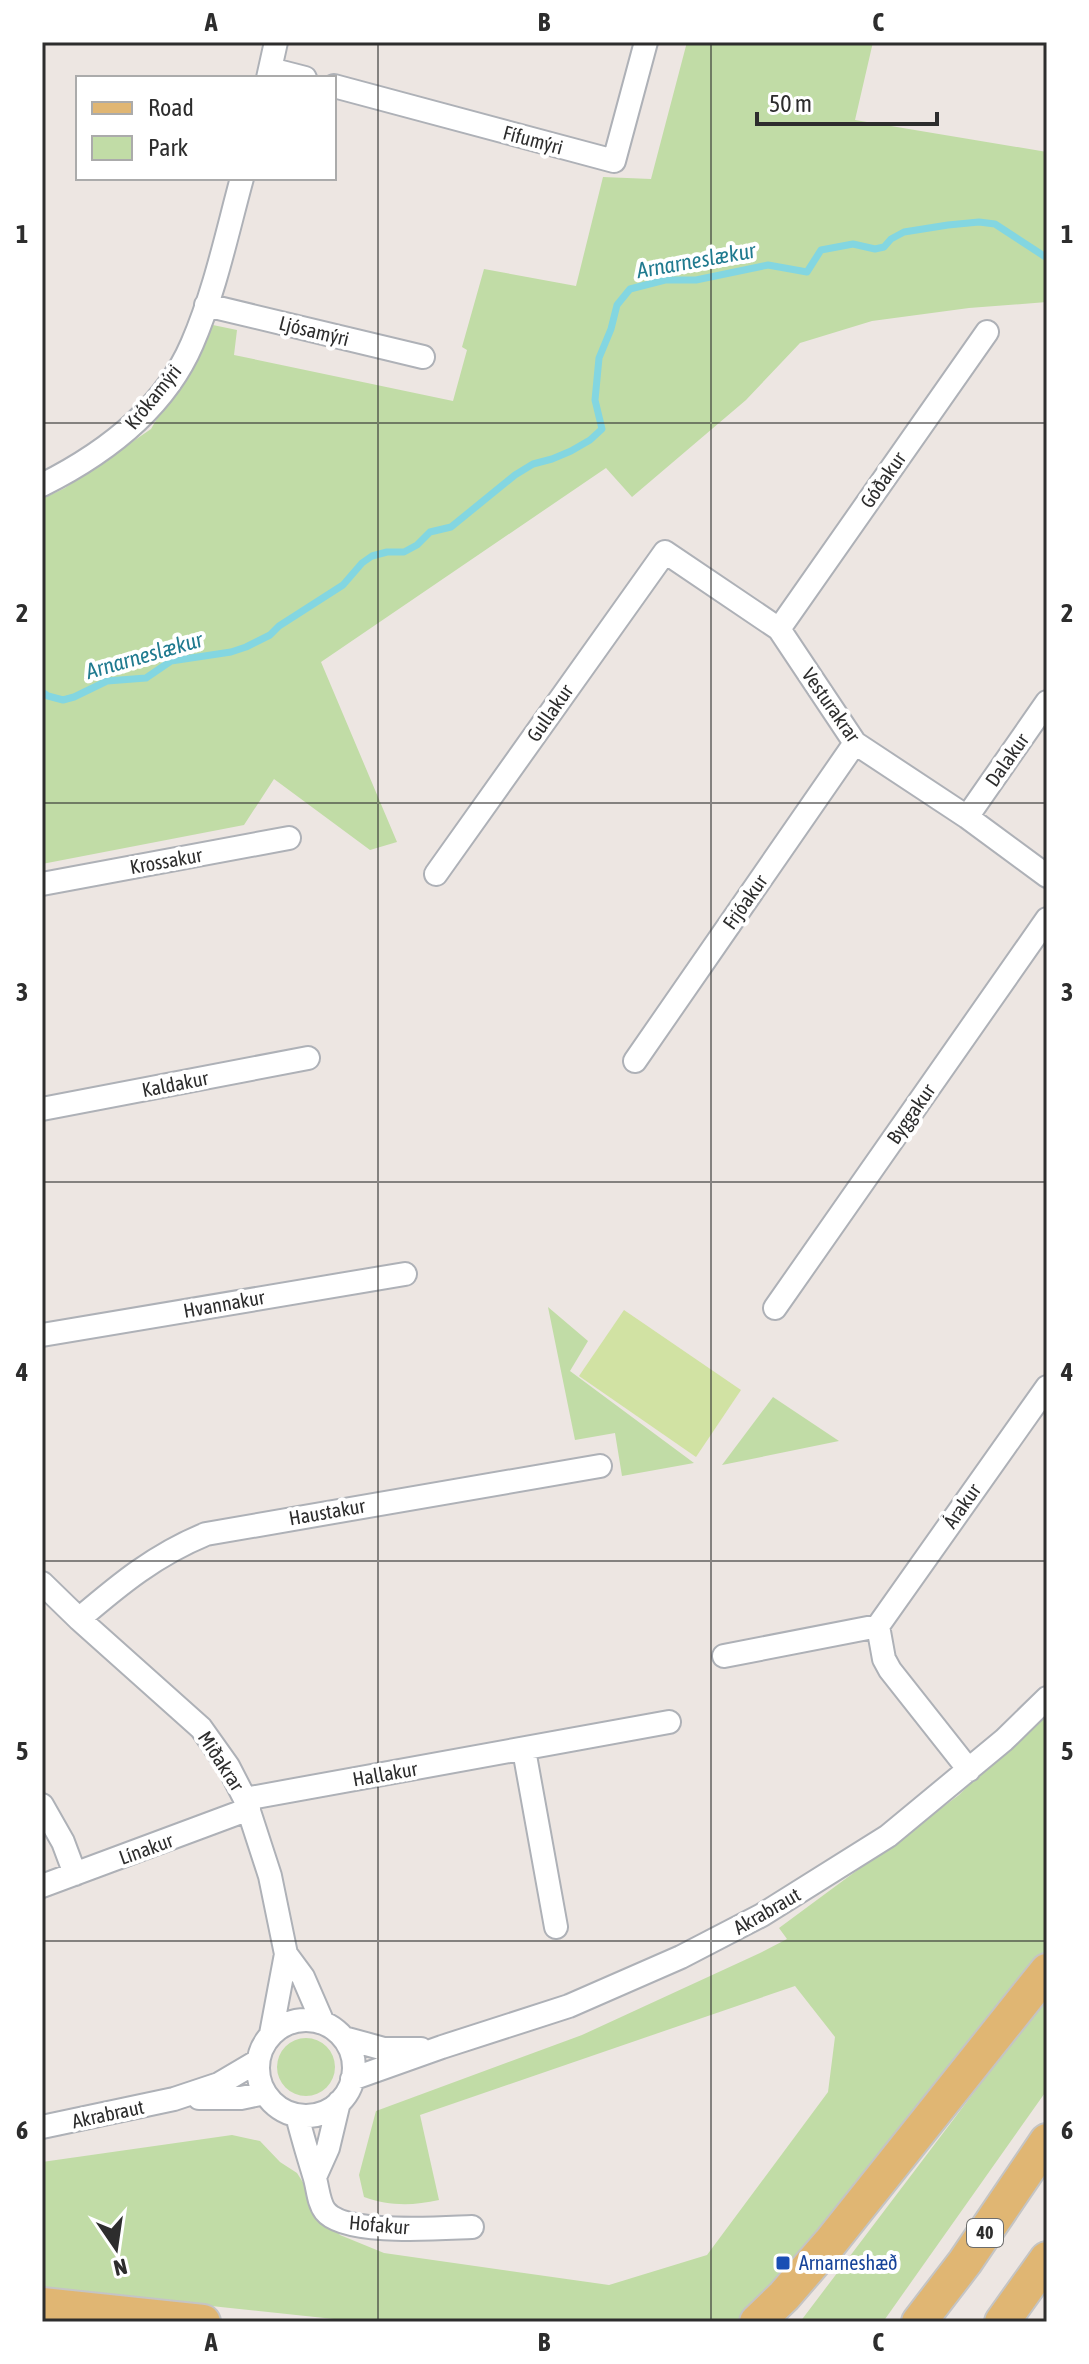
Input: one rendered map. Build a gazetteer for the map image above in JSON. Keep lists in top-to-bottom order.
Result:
{
  "streets": {
    "main road": ["40"],
    "street": [
      "Fífumýri",
      "Ljósamýri",
      "Krókamýri",
      "Góðakur",
      "Vesturakrar",
      "Gullakur",
      "Dalakur",
      "Krossakur",
      "Frjóakur",
      "Kaldakur",
      "Byggakur",
      "Hvannakur",
      "Árakur",
      "Haustakur",
      "Miðakrar",
      "Hallakur",
      "Línakur",
      "Akrabraut",
      "Hofakur"
    ]
  },
  "crossings": [
    ["Ljósamýri", "Krókamýri"],
    ["Góðakur", "Vesturakrar"],
    ["Vesturakrar", "Gullakur"],
    ["Vesturakrar", "Dalakur"],
    ["Vesturakrar", "Frjóakur"],
    ["Haustakur", "Miðakrar"],
    ["Miðakrar", "Hallakur"],
    ["Miðakrar", "Línakur"],
    ["Miðakrar", "Akrabraut"],
    ["Miðakrar", "Hofakur"],
    ["Hallakur", "Línakur"],
    ["Akrabraut", "Hofakur"]
  ],
  "water": ["Arnarneslækur"],
  "places": {
    "transit": ["Arnarneshæð"]
  },
  "legend": ["Road", "Park"],
  "scale_bar": "50 m",
  "north": "bottom",
  "grid": {
    "columns": ["A", "B", "C"],
    "rows": [
      "1",
      "2",
      "3",
      "4",
      "5",
      "6"
    ]
  }
}
